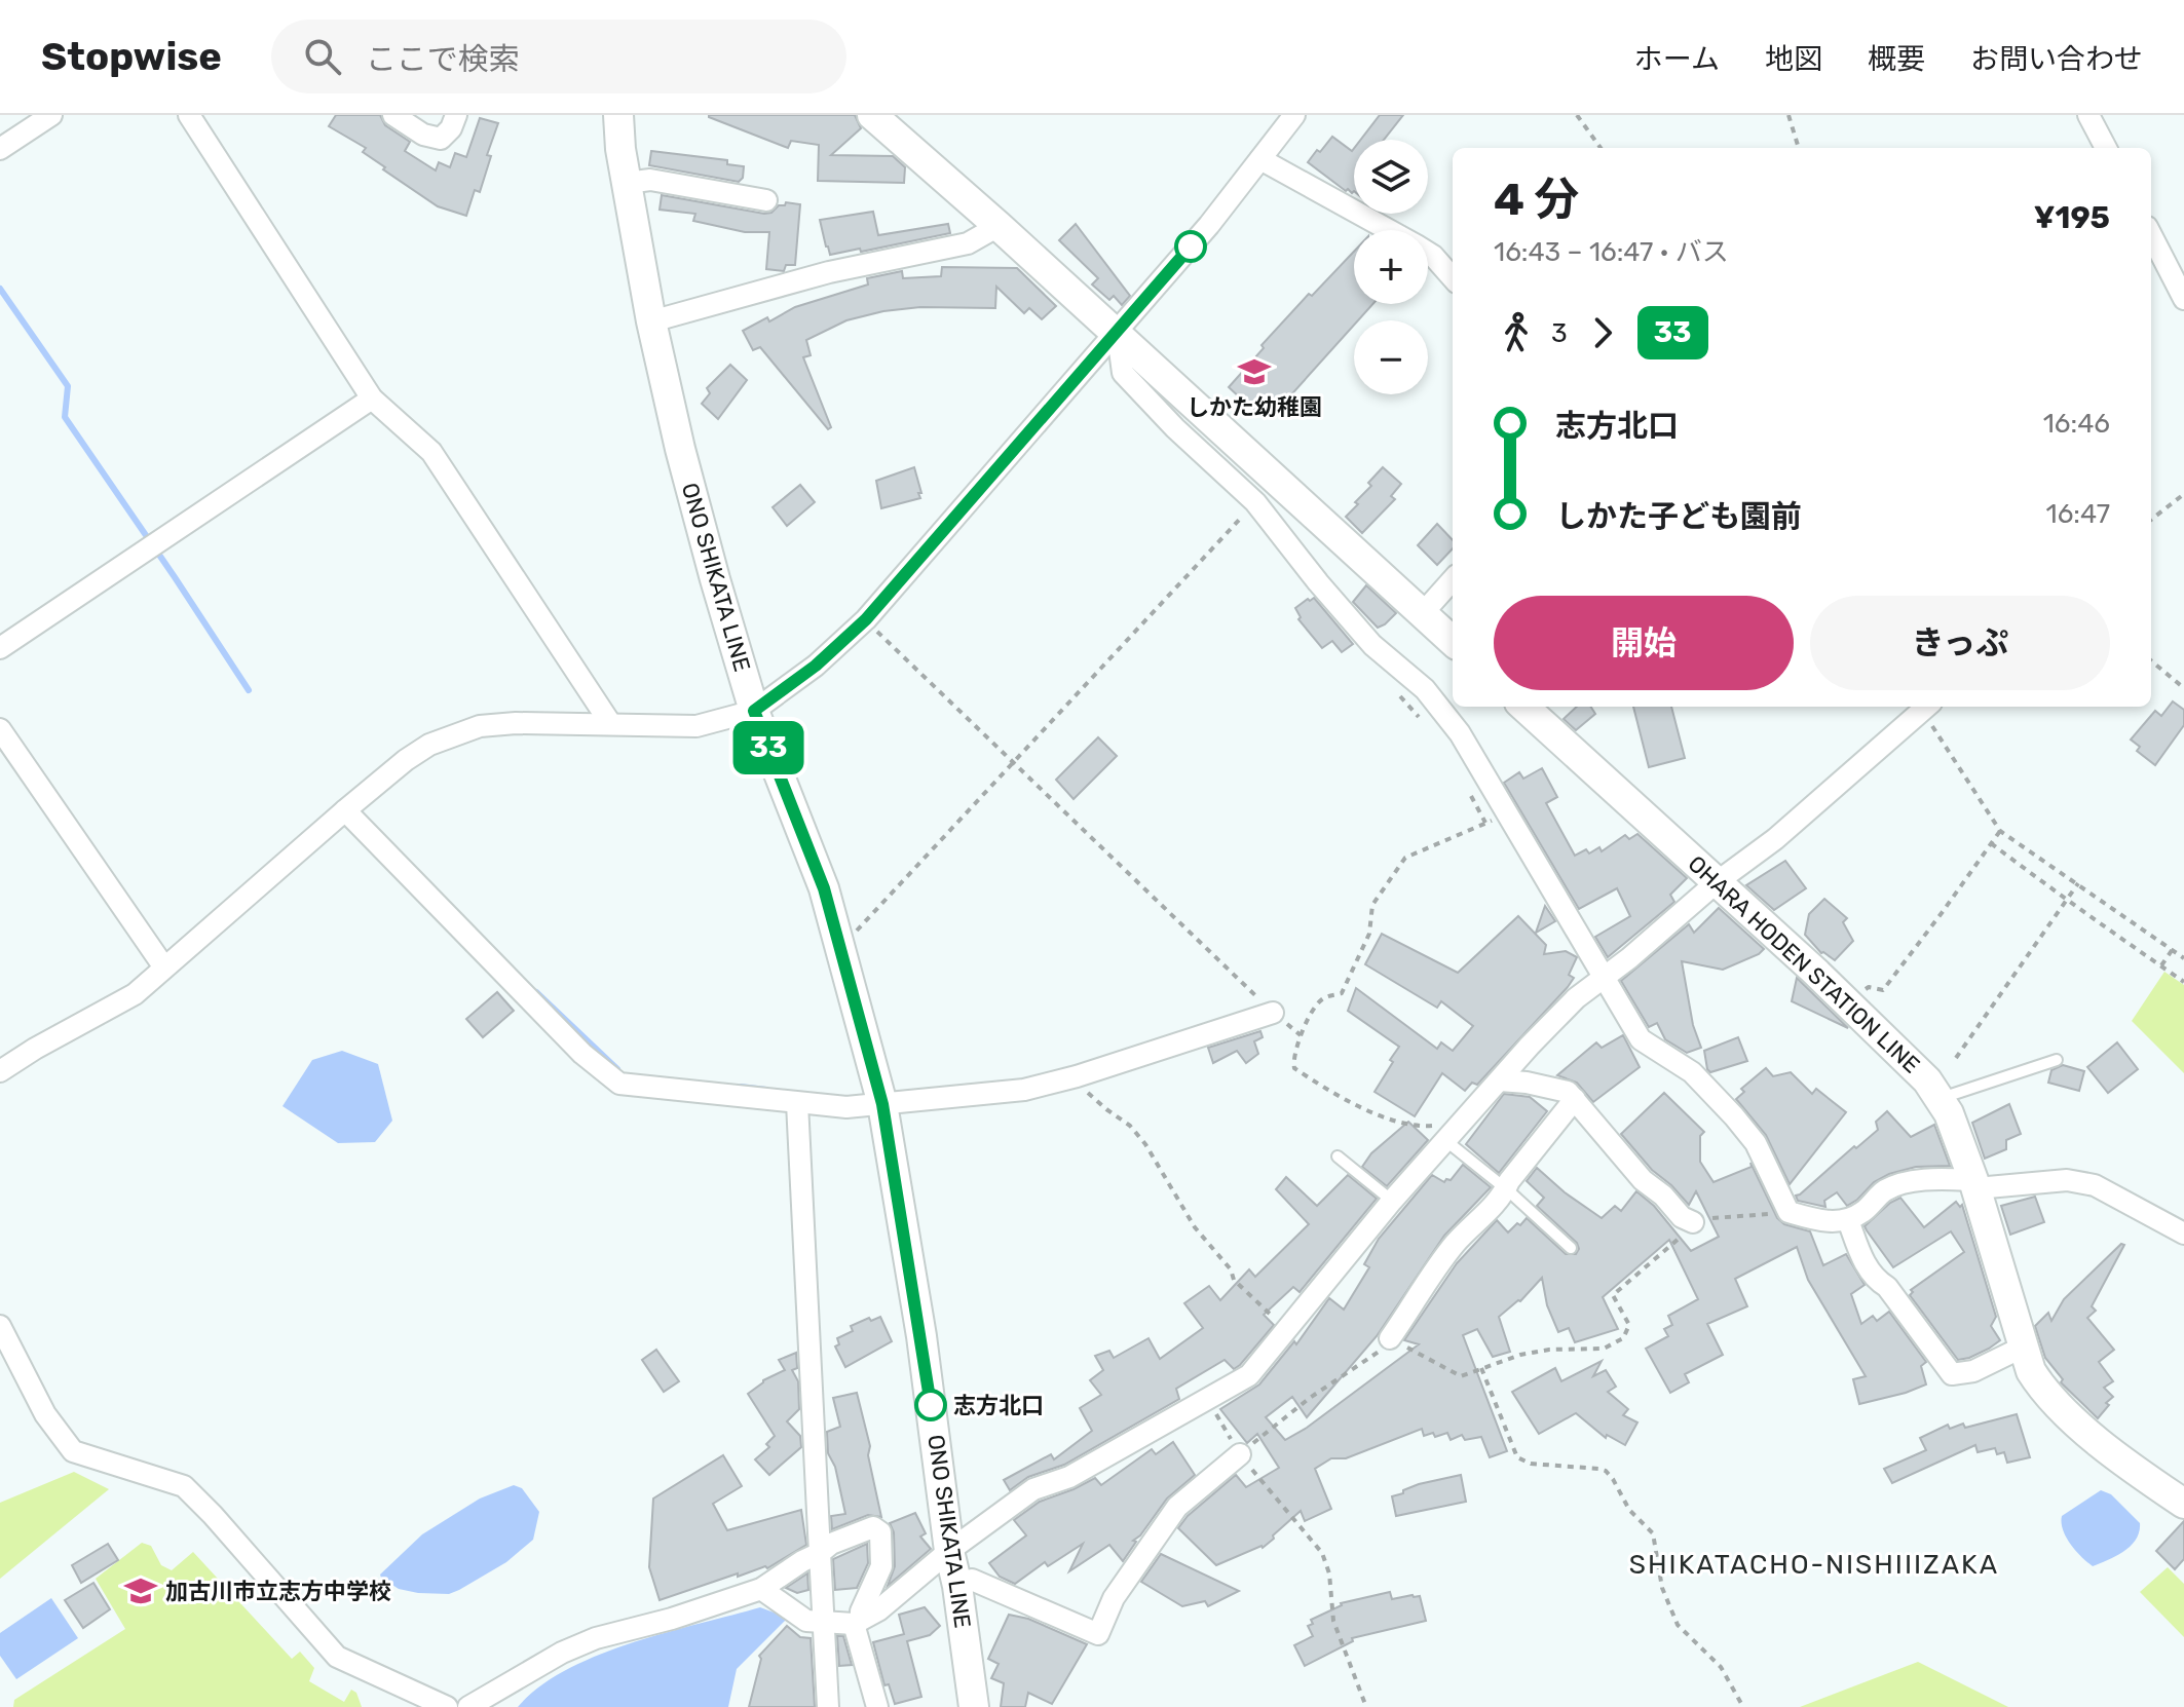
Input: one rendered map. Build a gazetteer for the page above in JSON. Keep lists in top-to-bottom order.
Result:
{
  "streets": {
    "main road": ["ONO SHIKATA LINE", "OHARA HODEN STATION LINE"]
  },
  "districts": ["SHIKATACHO-NISHIIIZAKA"],
  "places": {
    "school or university": ["しかた幼稚園", "加古川市立志方中学校"],
    "other": ["志方北口"]
  },
  "lines": ["bus line 33"],
  "page": {
    "header": "Stopwise",
    "search": "ここで検索",
    "nav": [
      "ホーム",
      "地図",
      "概要",
      "お問い合わせ"
    ],
    "on_map": "33",
    "map_buttons": ["+", "−"],
    "heading": ["4 分", "16:43 – 16:47 · バス", "¥195"],
    "legs": ["3", "33"],
    "list": [
      {
        "name": "志方北口",
        "value": "16:46"
      },
      {
        "name": "しかた子ども園前",
        "value": "16:47"
      }
    ],
    "buttons": ["開始", "きっぷ"]
  }
}
